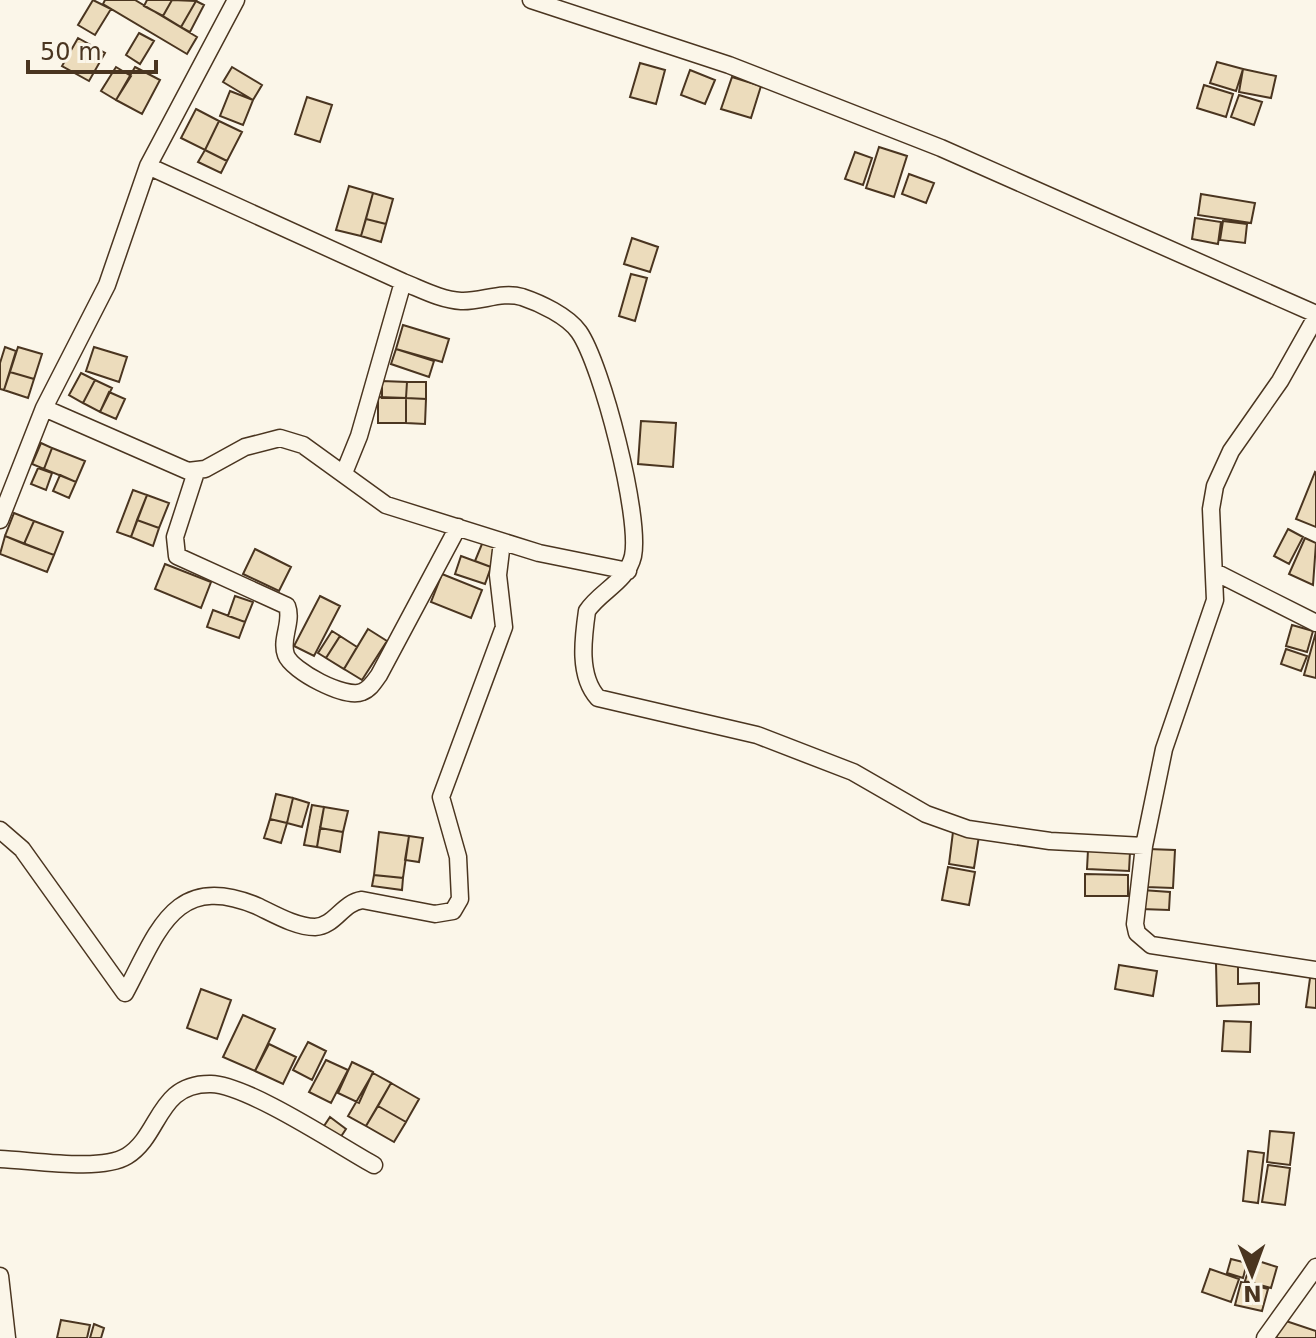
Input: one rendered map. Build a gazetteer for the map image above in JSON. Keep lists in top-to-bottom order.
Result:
{
  "scale_bar": "50 m",
  "north": "bottom"
}
